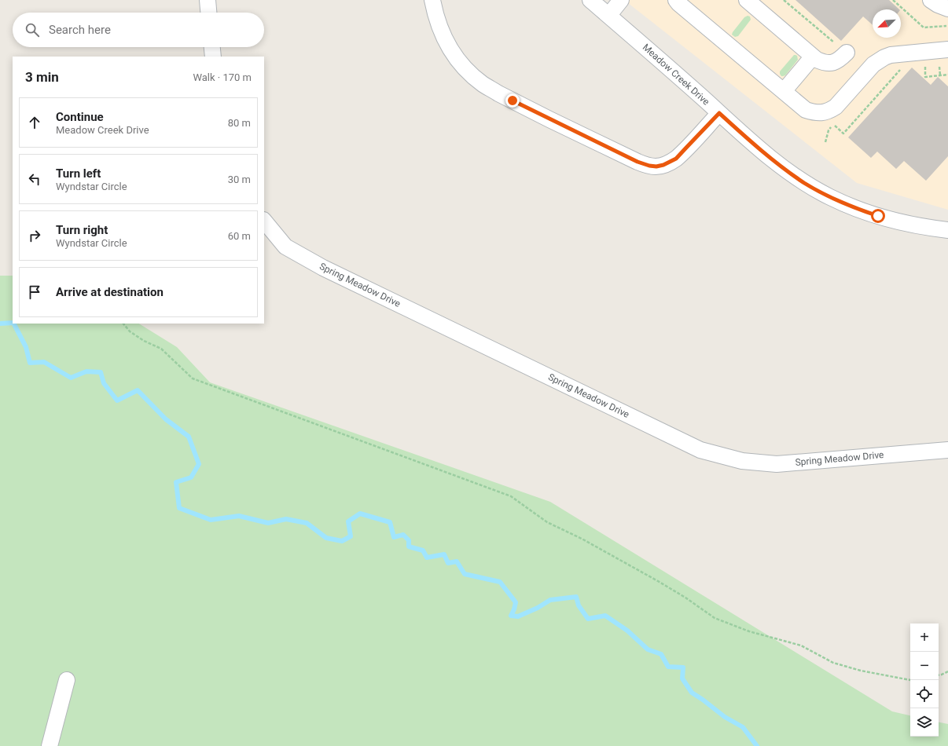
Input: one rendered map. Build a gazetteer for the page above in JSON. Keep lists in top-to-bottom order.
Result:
{
  "streets": {
    "street": ["Meadow Creek Drive", "Spring Meadow Drive"]
  },
  "north": "bottom left",
  "page": {
    "search": "Search here",
    "heading": ["3 min", "Walk · 170 m"],
    "list": [
      ["Continue", "Meadow Creek Drive", "80 m"],
      ["Turn left", "Wyndstar Circle", "30 m"],
      ["Turn right", "Wyndstar Circle", "60 m"],
      "Arrive at destination"
    ],
    "map_buttons": ["+", "−"]
  }
}
